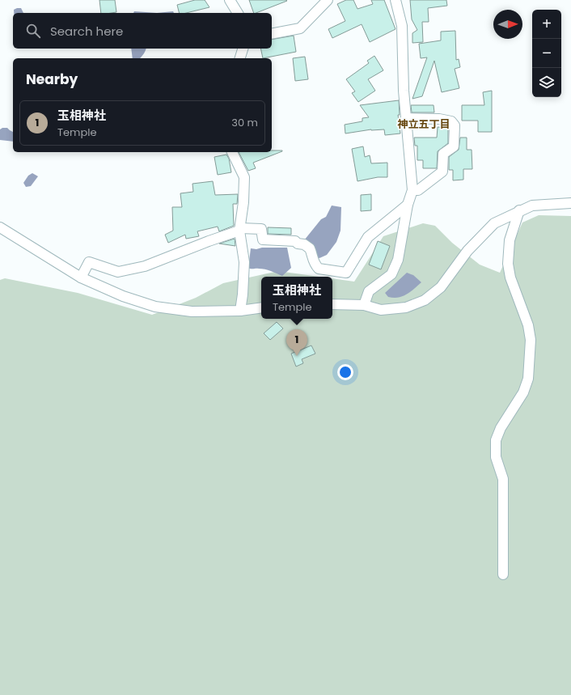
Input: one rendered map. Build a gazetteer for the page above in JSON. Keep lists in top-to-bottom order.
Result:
{
  "districts": ["神立五丁目"],
  "north": "right",
  "page": {
    "map_buttons": ["+", "−"],
    "search": "Search here",
    "heading": "Nearby",
    "list": [
      {
        "mark": "1",
        "name": "玉相神社",
        "note": "Temple",
        "value": "30 m"
      }
    ],
    "popup": ["玉相神社", "Temple"],
    "pins": "1"
  }
}
